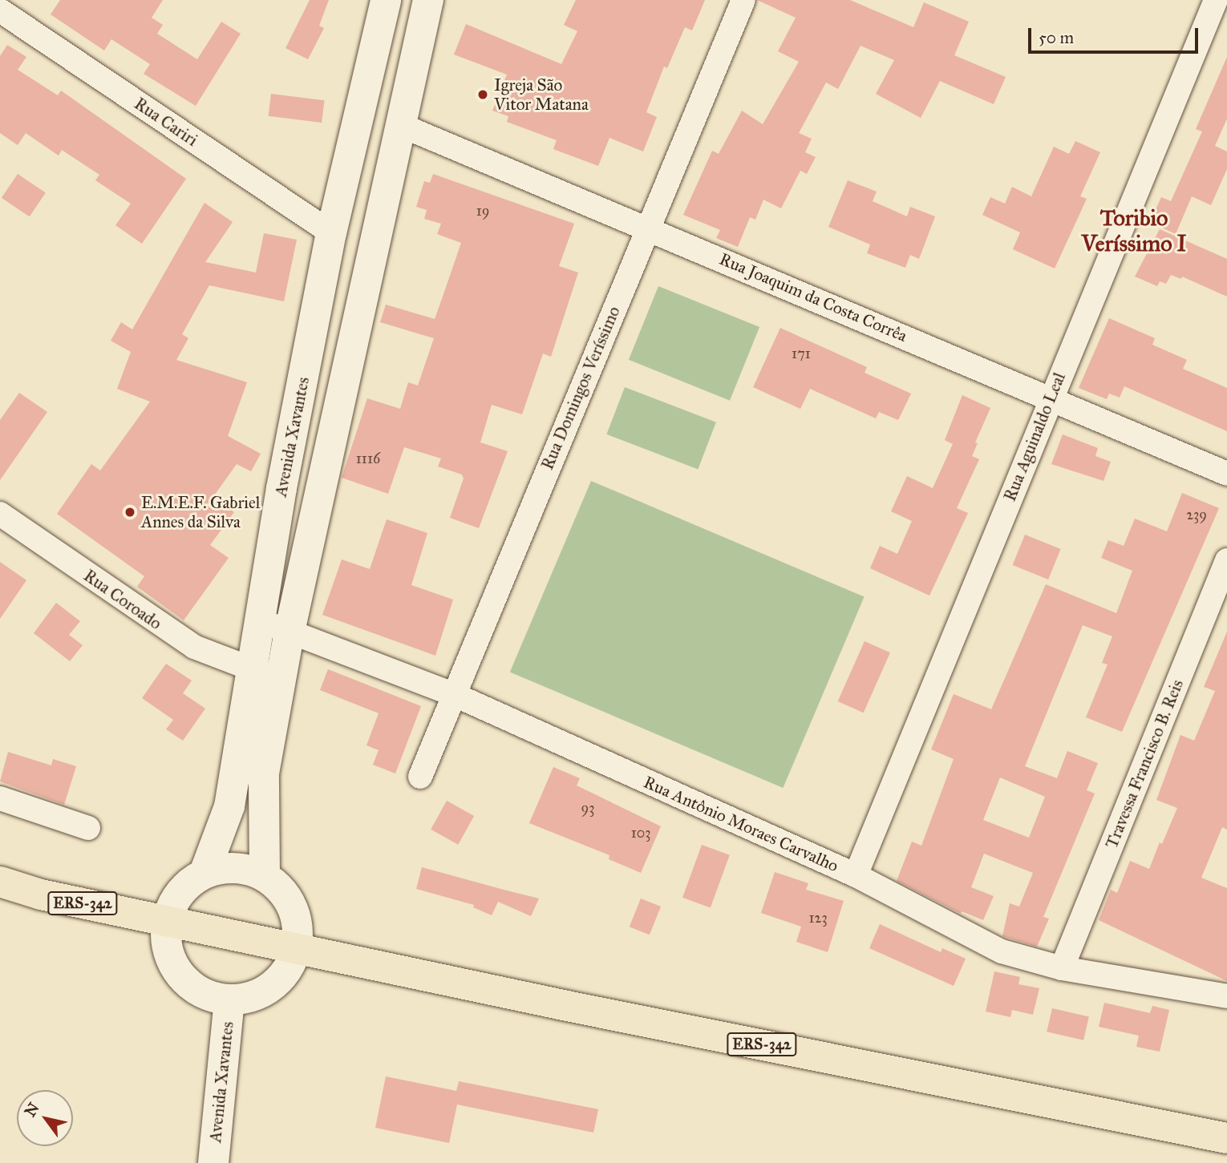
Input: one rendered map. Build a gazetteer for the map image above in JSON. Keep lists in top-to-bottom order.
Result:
{
  "streets": {
    "main road": ["Avenida Xavantes", "ERS-342"],
    "street": [
      "Rua Cariri",
      "Rua Joaquim da Costa Corrêa",
      "Rua Domingos Veríssimo",
      "Rua Aguinaldo Leal",
      "Rua Coroado",
      "Travessa Francisco B. Reis",
      "Rua Antônio Moraes Carvalho"
    ]
  },
  "crossings": [
    ["Rua Cariri", "Avenida Xavantes"],
    ["Rua Joaquim da Costa Corrêa", "Rua Domingos Veríssimo"],
    ["Rua Joaquim da Costa Corrêa", "Avenida Xavantes"],
    ["Rua Joaquim da Costa Corrêa", "Rua Aguinaldo Leal"],
    ["Rua Domingos Veríssimo", "Rua Antônio Moraes Carvalho"],
    ["Avenida Xavantes", "Rua Coroado"],
    ["Avenida Xavantes", "Rua Antônio Moraes Carvalho"],
    ["Avenida Xavantes", "ERS-342"],
    ["Rua Aguinaldo Leal", "Rua Antônio Moraes Carvalho"],
    ["Travessa Francisco B. Reis", "Rua Antônio Moraes Carvalho"]
  ],
  "districts": ["Toribio Veríssimo I"],
  "places": ["Igreja São Vitor Matana", "E.M.E.F. Gabriel Annes da Silva"],
  "house_numbers": [
    "19",
    "171",
    "1116",
    "239",
    "93",
    "103",
    "123"
  ],
  "scale_bar": "50 m",
  "north": "top left"
}
